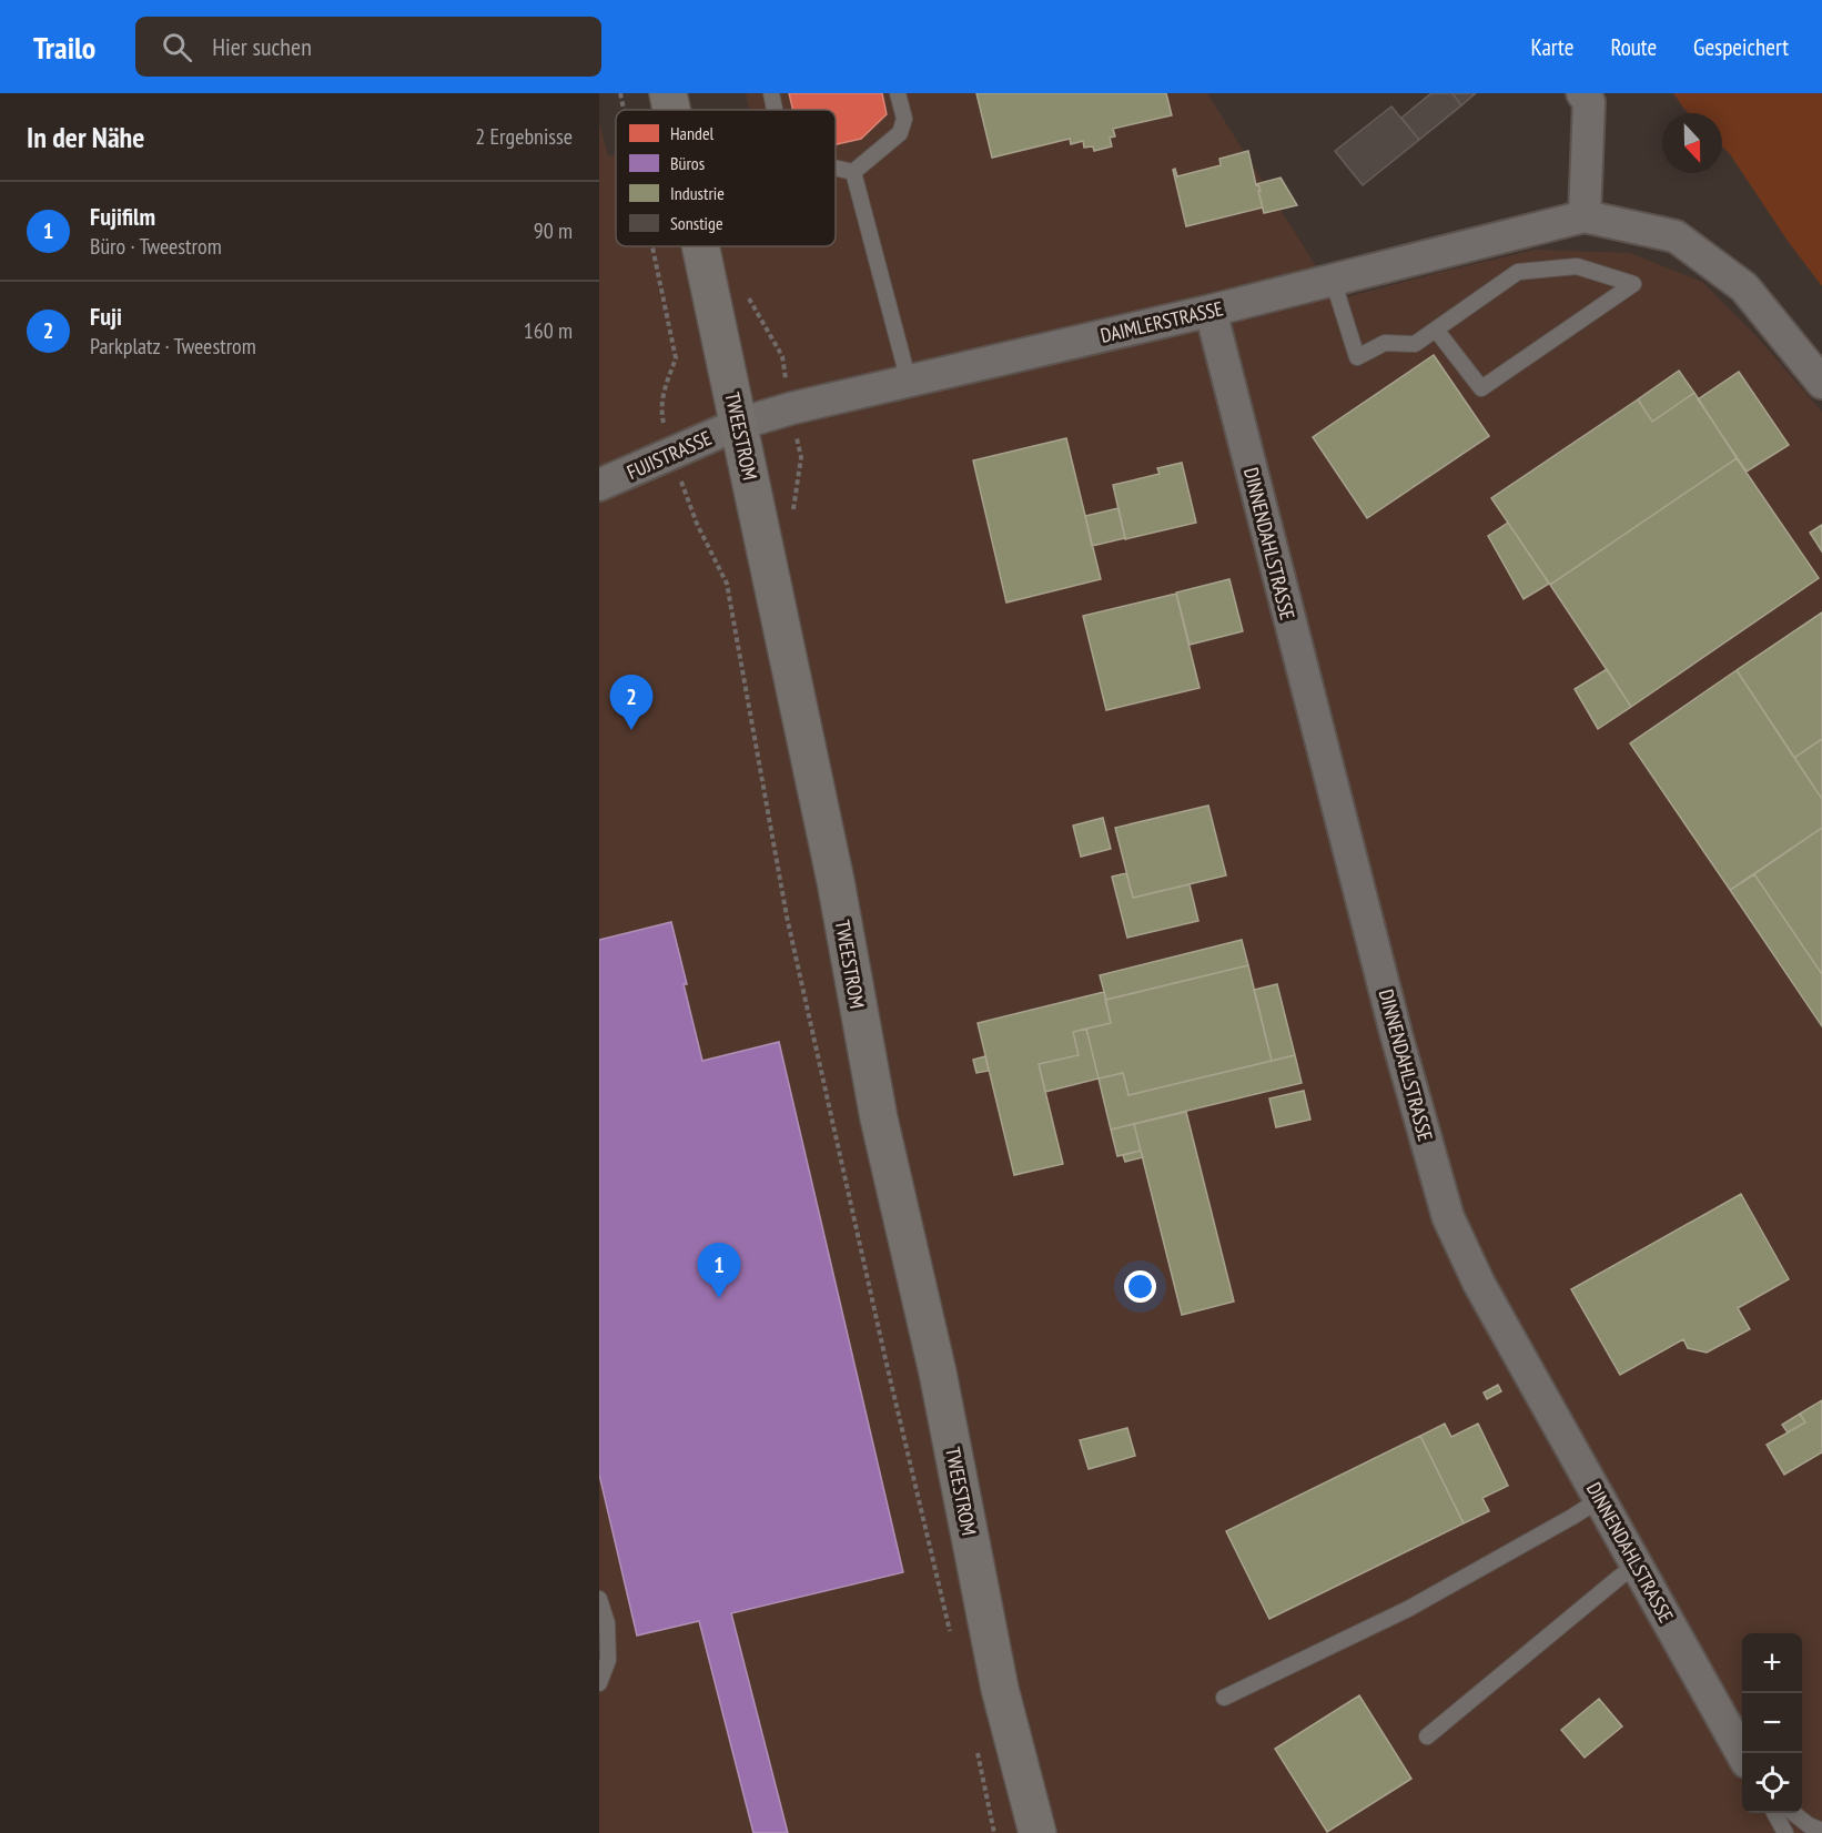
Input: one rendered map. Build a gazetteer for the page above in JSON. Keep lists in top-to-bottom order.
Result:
{
  "streets": {
    "main road": ["TWEESTROM"],
    "street": ["DAIMLERSTRASSE", "FUJISTRASSE", "DINNENDAHLSTRASSE"]
  },
  "crossings": [
    ["DAIMLERSTRASSE", "TWEESTROM"],
    ["DAIMLERSTRASSE", "FUJISTRASSE"],
    ["DAIMLERSTRASSE", "DINNENDAHLSTRASSE"],
    ["TWEESTROM", "FUJISTRASSE"]
  ],
  "legend": [
    "Handel",
    "Büros",
    "Industrie",
    "Sonstige"
  ],
  "north": "bottom",
  "page": {
    "header": "Trailo",
    "search": "Hier suchen",
    "nav": ["Karte", "Route", "Gespeichert"],
    "heading": ["In der Nähe", "2 Ergebnisse"],
    "list": [
      {
        "mark": "1",
        "name": "Fujifilm",
        "note": "Büro · Tweestrom",
        "value": "90 m"
      },
      {
        "mark": "2",
        "name": "Fuji",
        "note": "Parkplatz · Tweestrom",
        "value": "160 m"
      }
    ],
    "pins": ["2", "1"],
    "map_buttons": ["+", "−"]
  }
}
